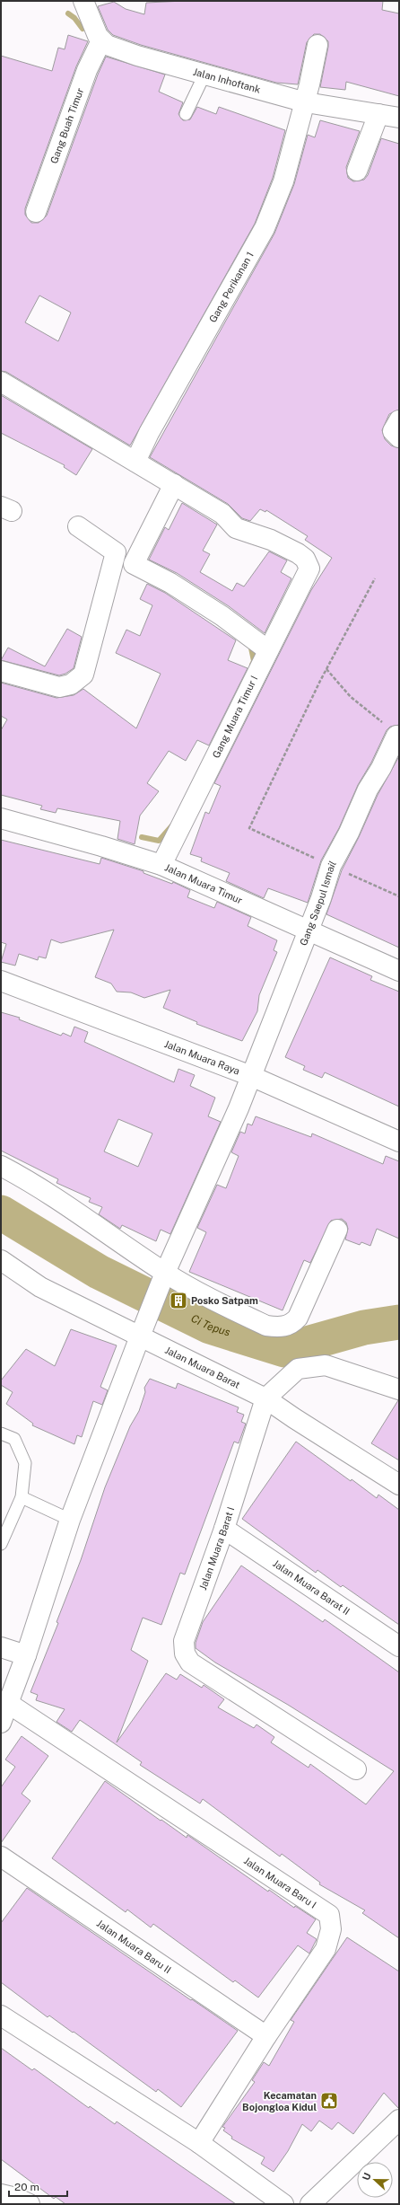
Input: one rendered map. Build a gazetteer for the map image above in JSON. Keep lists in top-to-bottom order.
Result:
{
  "streets": {
    "street": [
      "Jalan Inhoftank",
      "Gang Buah Timur",
      "Gang Perikanan 1",
      "Gang Muara Timur I",
      "Jalan Muara Timur",
      "Gang Saepul Ismail",
      "Jalan Muara Raya",
      "Jalan Muara Barat",
      "Jalan Muara Barat I",
      "Jalan Muara Barat II",
      "Jalan Muara Baru I",
      "Jalan Muara Baru II"
    ]
  },
  "crossings": [
    ["Jalan Inhoftank", "Gang Buah Timur"],
    ["Jalan Inhoftank", "Gang Perikanan 1"],
    ["Gang Muara Timur I", "Jalan Muara Timur"],
    ["Jalan Muara Timur", "Gang Saepul Ismail"],
    ["Gang Saepul Ismail", "Jalan Muara Raya"],
    ["Gang Saepul Ismail", "Jalan Muara Barat"],
    ["Gang Saepul Ismail", "Jalan Muara Baru I"],
    ["Jalan Muara Barat", "Jalan Muara Barat I"],
    ["Jalan Muara Barat I", "Jalan Muara Barat II"],
    ["Jalan Muara Baru I", "Jalan Muara Baru II"]
  ],
  "water": ["Ci Tepus"],
  "places": {
    "building": ["Posko Satpam"],
    "public building": ["Kecamatan Bojongloa Kidul"]
  },
  "scale_bar": "20 m",
  "north": "left"
}
